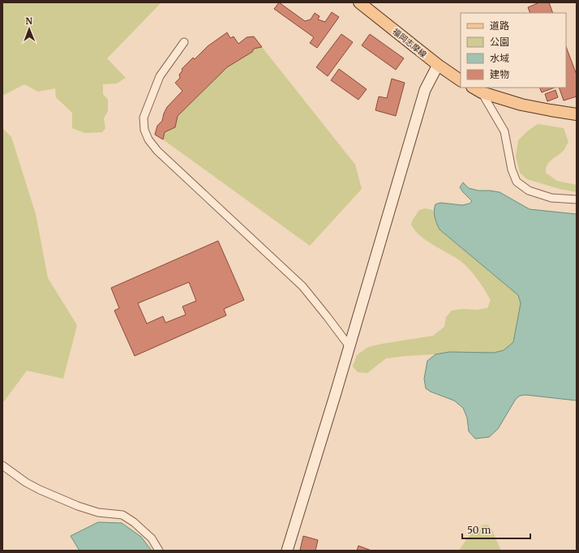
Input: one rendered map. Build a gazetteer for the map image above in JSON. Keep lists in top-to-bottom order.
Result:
{
  "streets": {
    "main road": ["福岡志摩線"]
  },
  "legend": [
    "道路",
    "公園",
    "水域",
    "建物"
  ],
  "scale_bar": "50 m",
  "north": "top"
}
